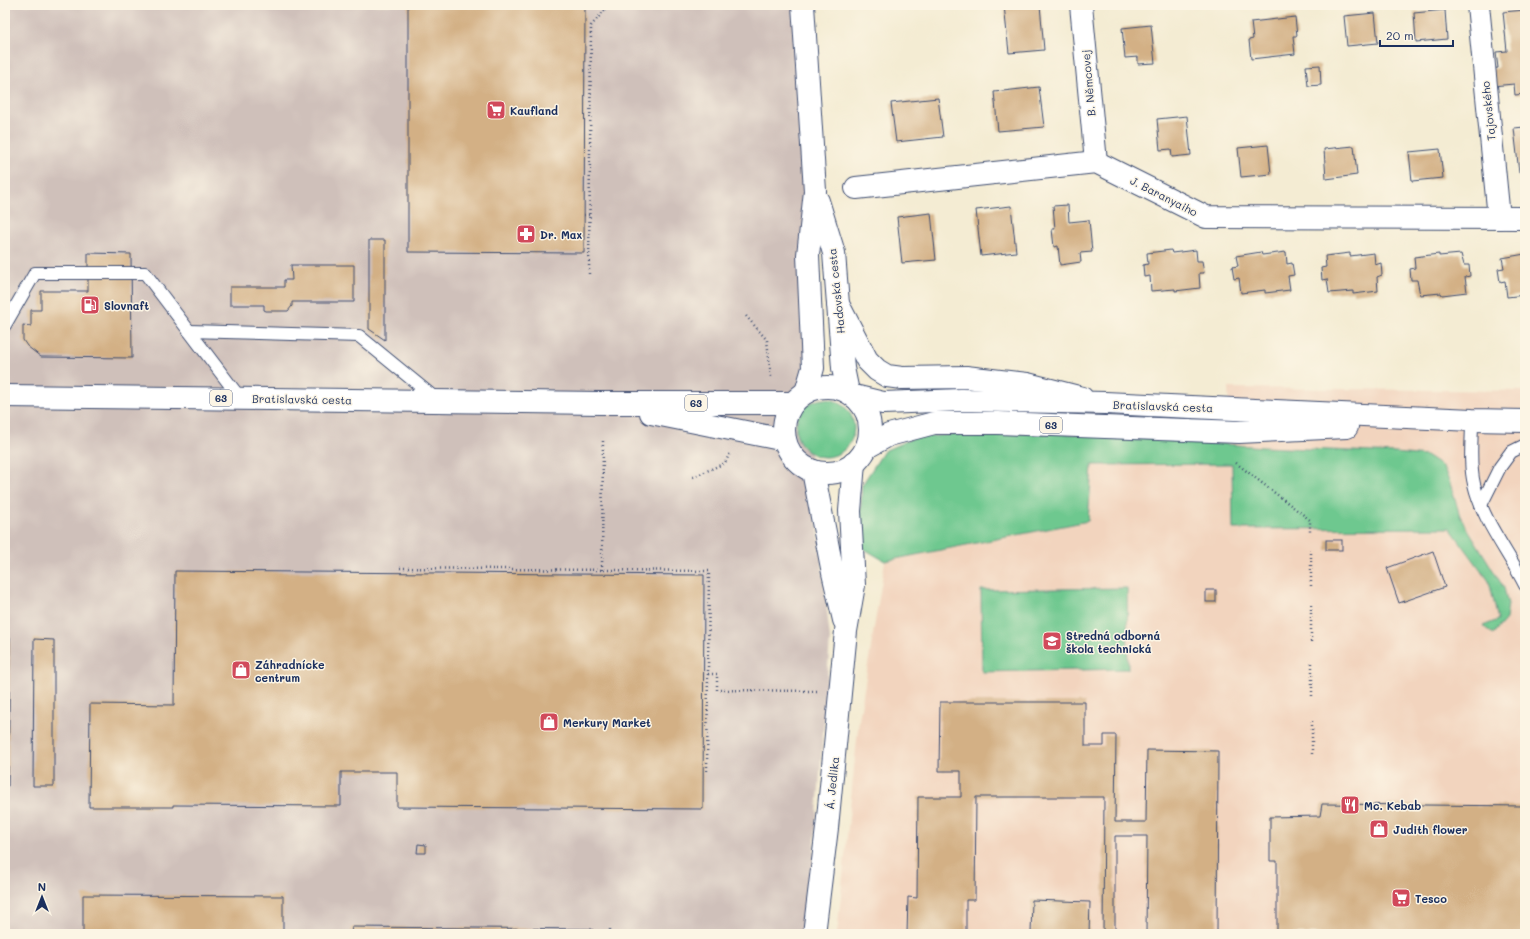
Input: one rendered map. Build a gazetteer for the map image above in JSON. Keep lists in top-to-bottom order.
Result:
{
  "streets": {
    "street": [
      "B. Němcovej",
      "Tajovského",
      "J. Baranyaiho",
      "Hadovská cesta",
      "63",
      "Bratislavská cesta",
      "Á. Jedlika"
    ]
  },
  "crossings": [
    ["B. Němcovej", "J. Baranyaiho"],
    ["Tajovského", "J. Baranyaiho"],
    ["Hadovská cesta", "Bratislavská cesta"],
    ["Hadovská cesta", "Á. Jedlika"],
    ["Bratislavská cesta", "Á. Jedlika"]
  ],
  "places": {
    "supermarket": ["Kaufland", "Tesco"],
    "pharmacy": ["Dr. Max"],
    "fuel station": ["Slovnaft"],
    "school or university": ["Stredná odborná škola technická"],
    "shop": ["Záhradnícke centrum", "Merkury Market", "Judith flower"],
    "restaurant": ["Mc. Kebab"]
  },
  "scale_bar": "20 m",
  "north": "top"
}
